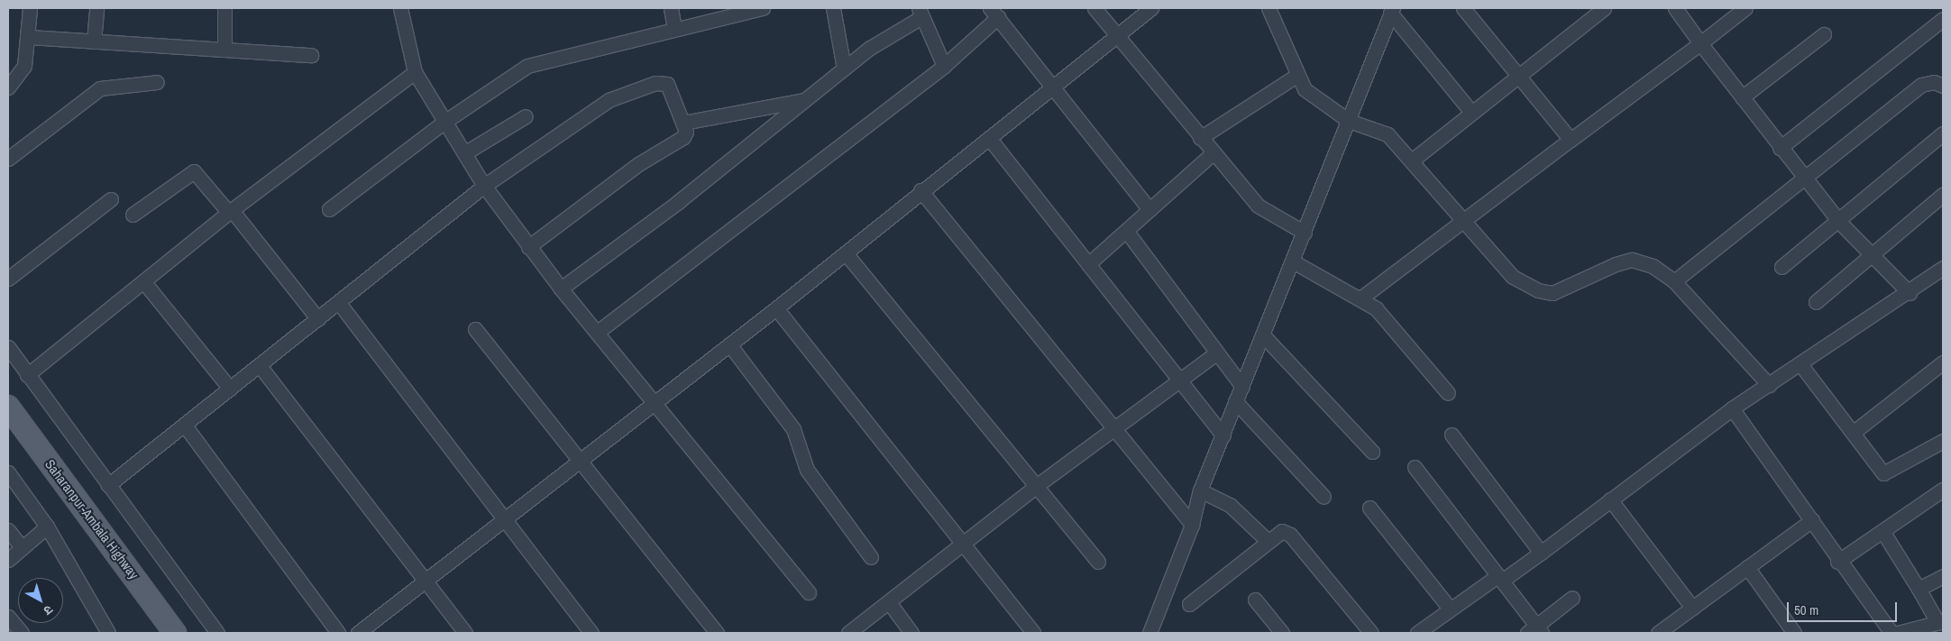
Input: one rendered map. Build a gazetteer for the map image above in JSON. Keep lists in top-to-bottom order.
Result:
{
  "streets": {
    "main road": ["Saharanpur-Ambala Highway"]
  },
  "scale_bar": "50 m",
  "north": "bottom right"
}
